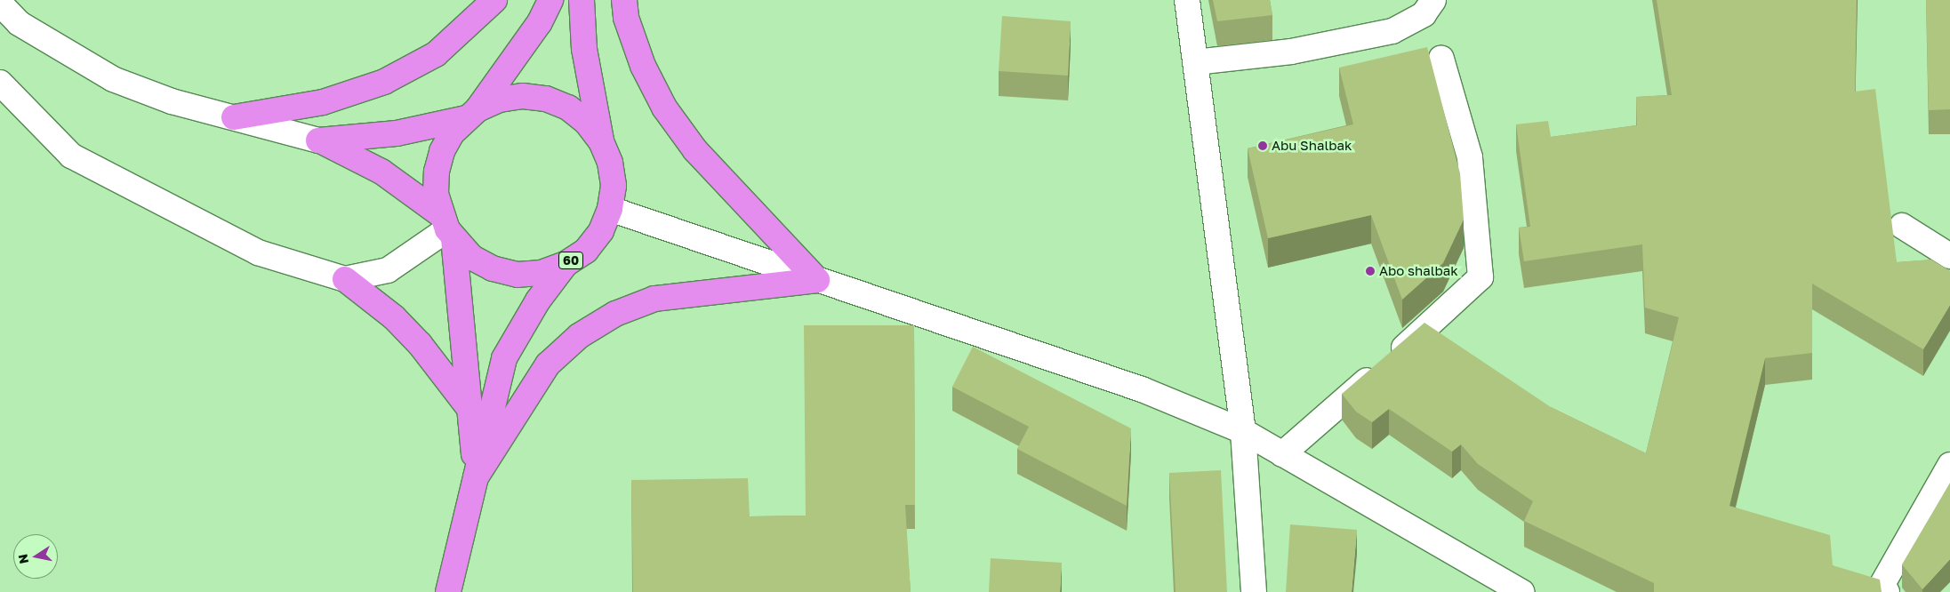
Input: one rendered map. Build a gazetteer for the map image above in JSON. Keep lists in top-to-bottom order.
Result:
{
  "streets": {
    "highway": ["60"]
  },
  "places": ["Abu Shalbak", "Abo shalbak"],
  "north": "left"
}
